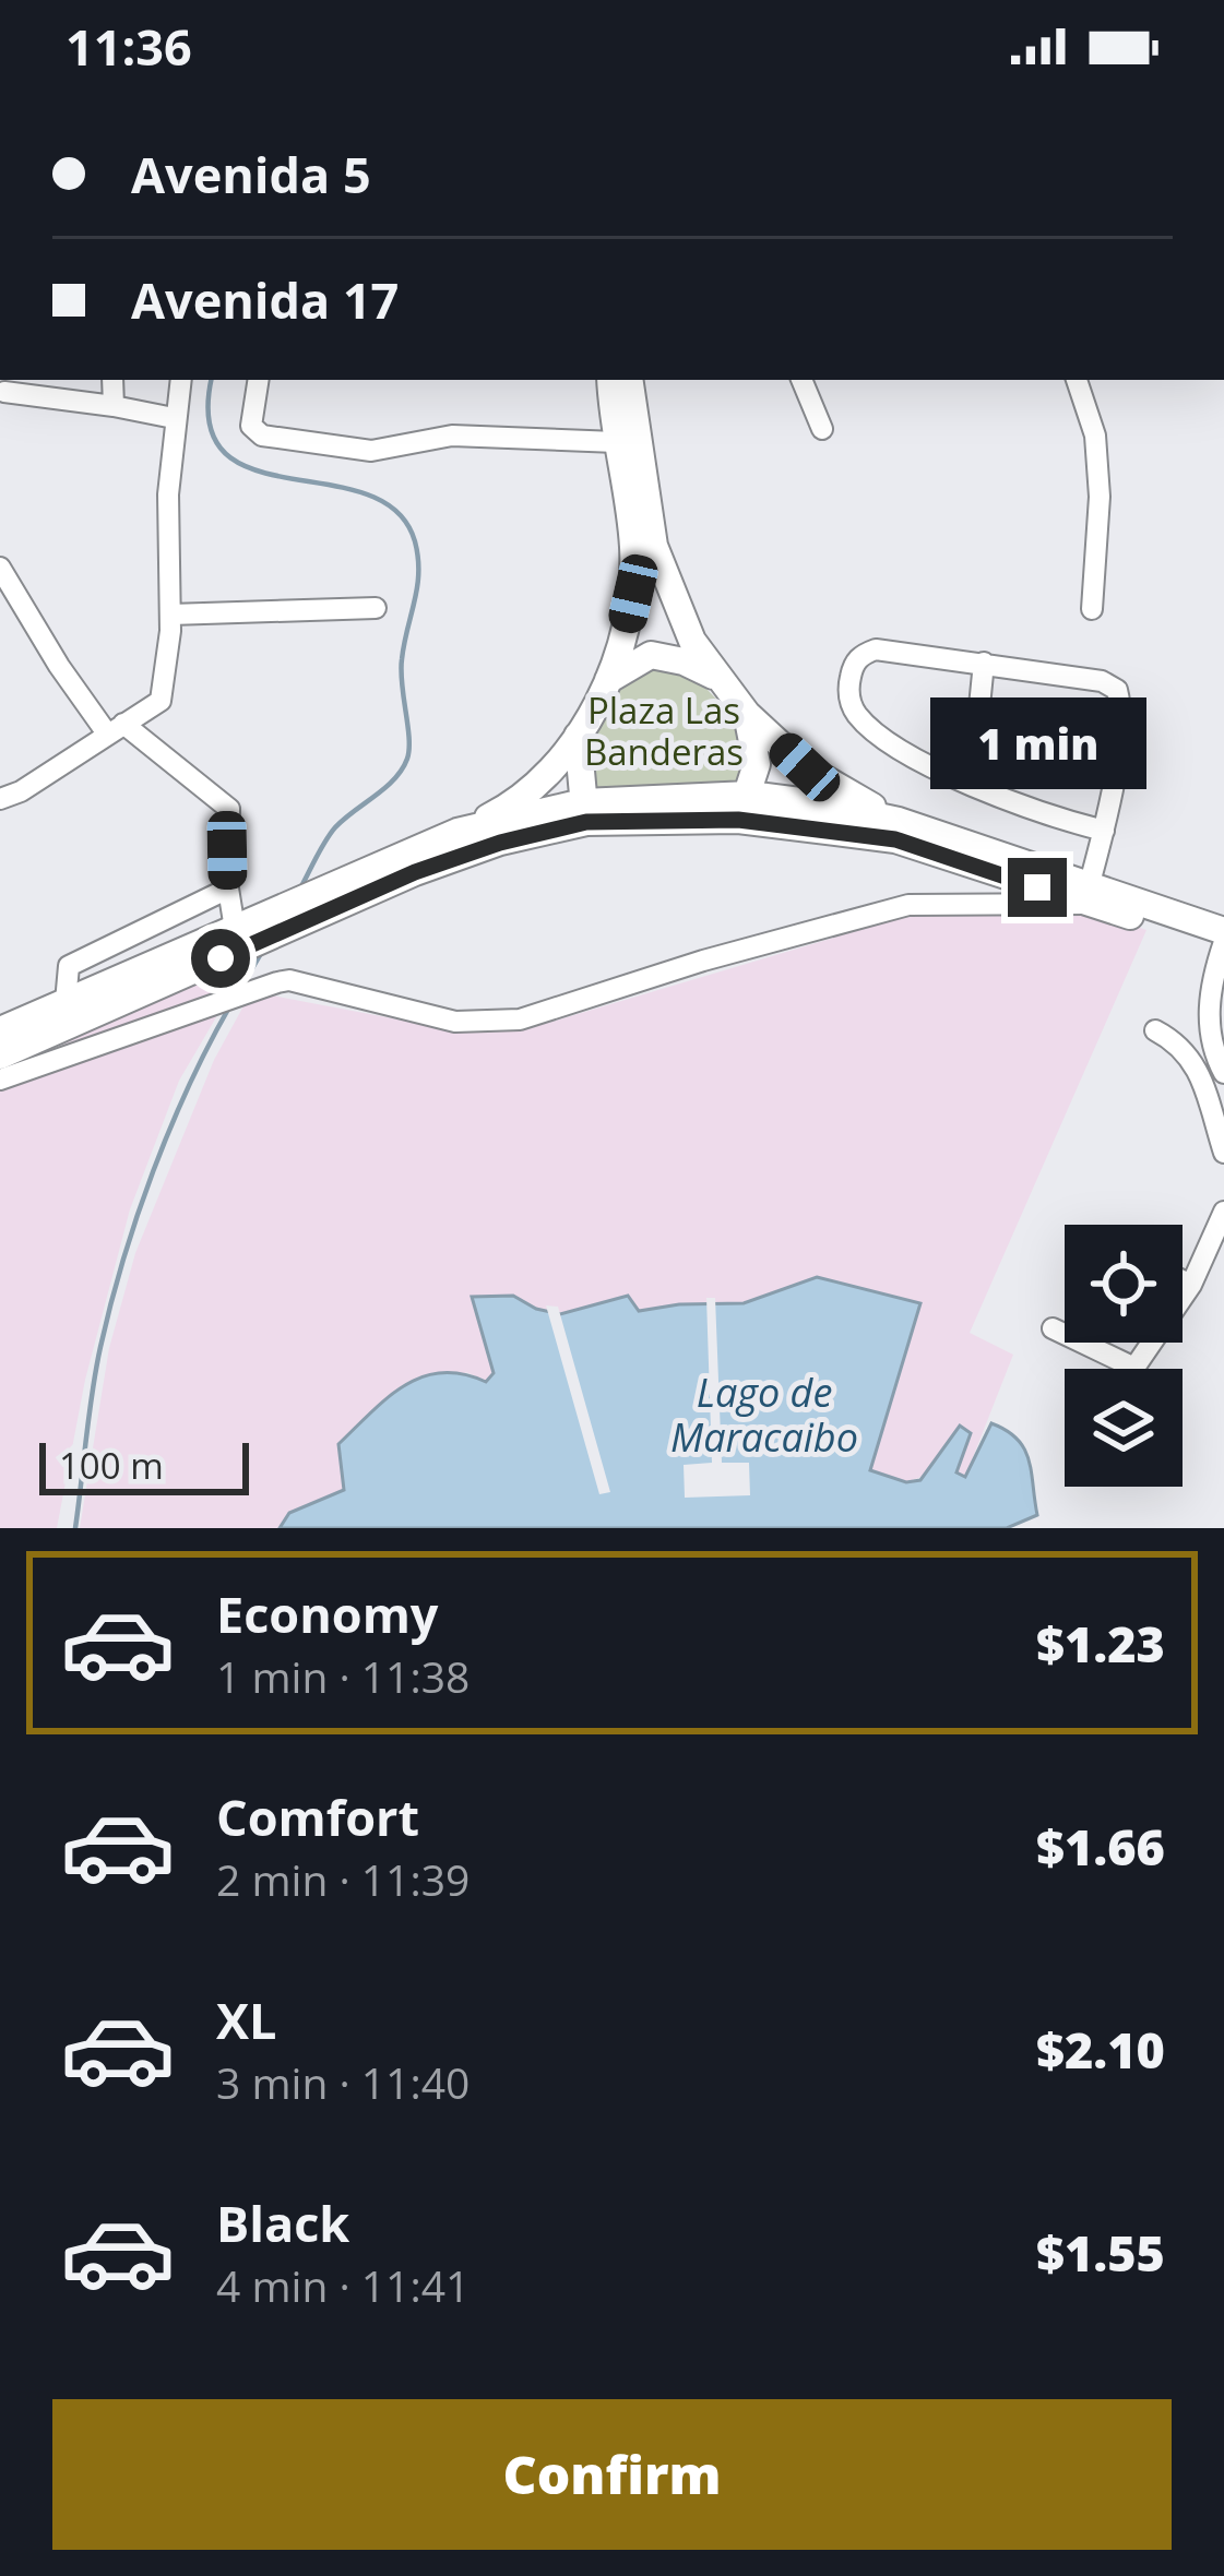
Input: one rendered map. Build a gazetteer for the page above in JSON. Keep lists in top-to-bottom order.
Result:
{
  "water": ["Lago de Maracaibo"],
  "parks": ["Plaza Las Banderas"],
  "scale_bar": "100 m",
  "page": {
    "status": "11:36",
    "banner": ["Avenida 5", "Avenida 17"],
    "bubble": "1 min",
    "scale": "100 m",
    "list": [
      {
        "name": "Economy",
        "note": "1 min · 11:38",
        "value": "$1.23"
      },
      {
        "name": "Comfort",
        "note": "2 min · 11:39",
        "value": "$1.66"
      },
      {
        "name": "XL",
        "note": "3 min · 11:40",
        "value": "$2.10"
      },
      {
        "name": "Black",
        "note": "4 min · 11:41",
        "value": "$1.55"
      }
    ],
    "buttons": "Confirm"
  }
}
